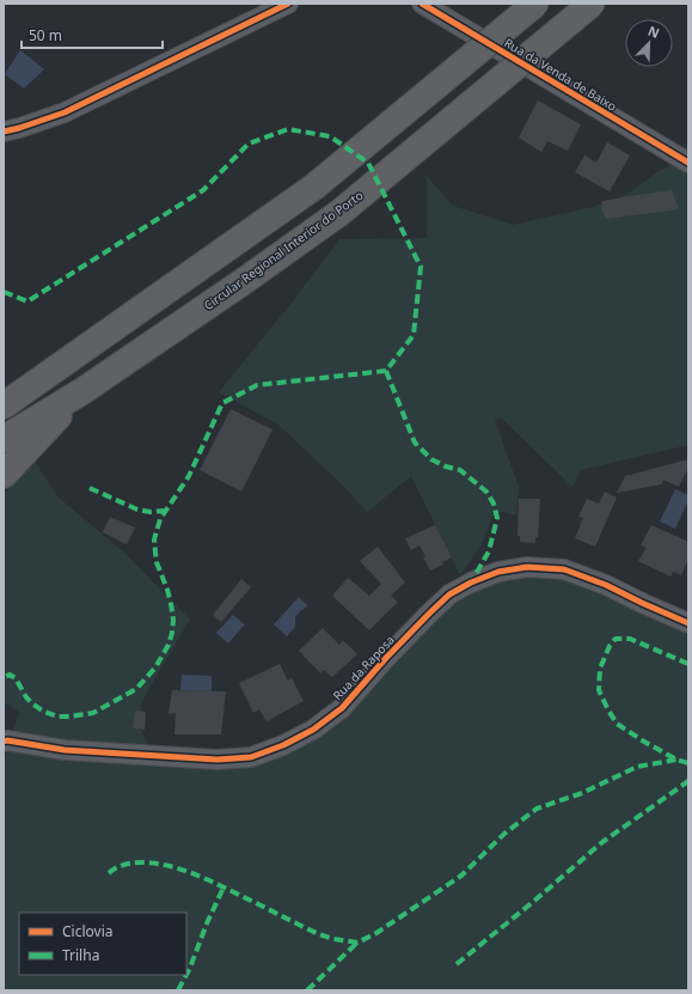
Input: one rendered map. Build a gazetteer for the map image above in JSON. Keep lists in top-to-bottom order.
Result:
{
  "streets": {
    "highway": ["Circular Regional Interior do Porto"],
    "street": ["Rua da Venda de Baixo", "Rua da Raposa"]
  },
  "legend": ["Ciclovia", "Trilha"],
  "scale_bar": "50 m",
  "north": "top right"
}
